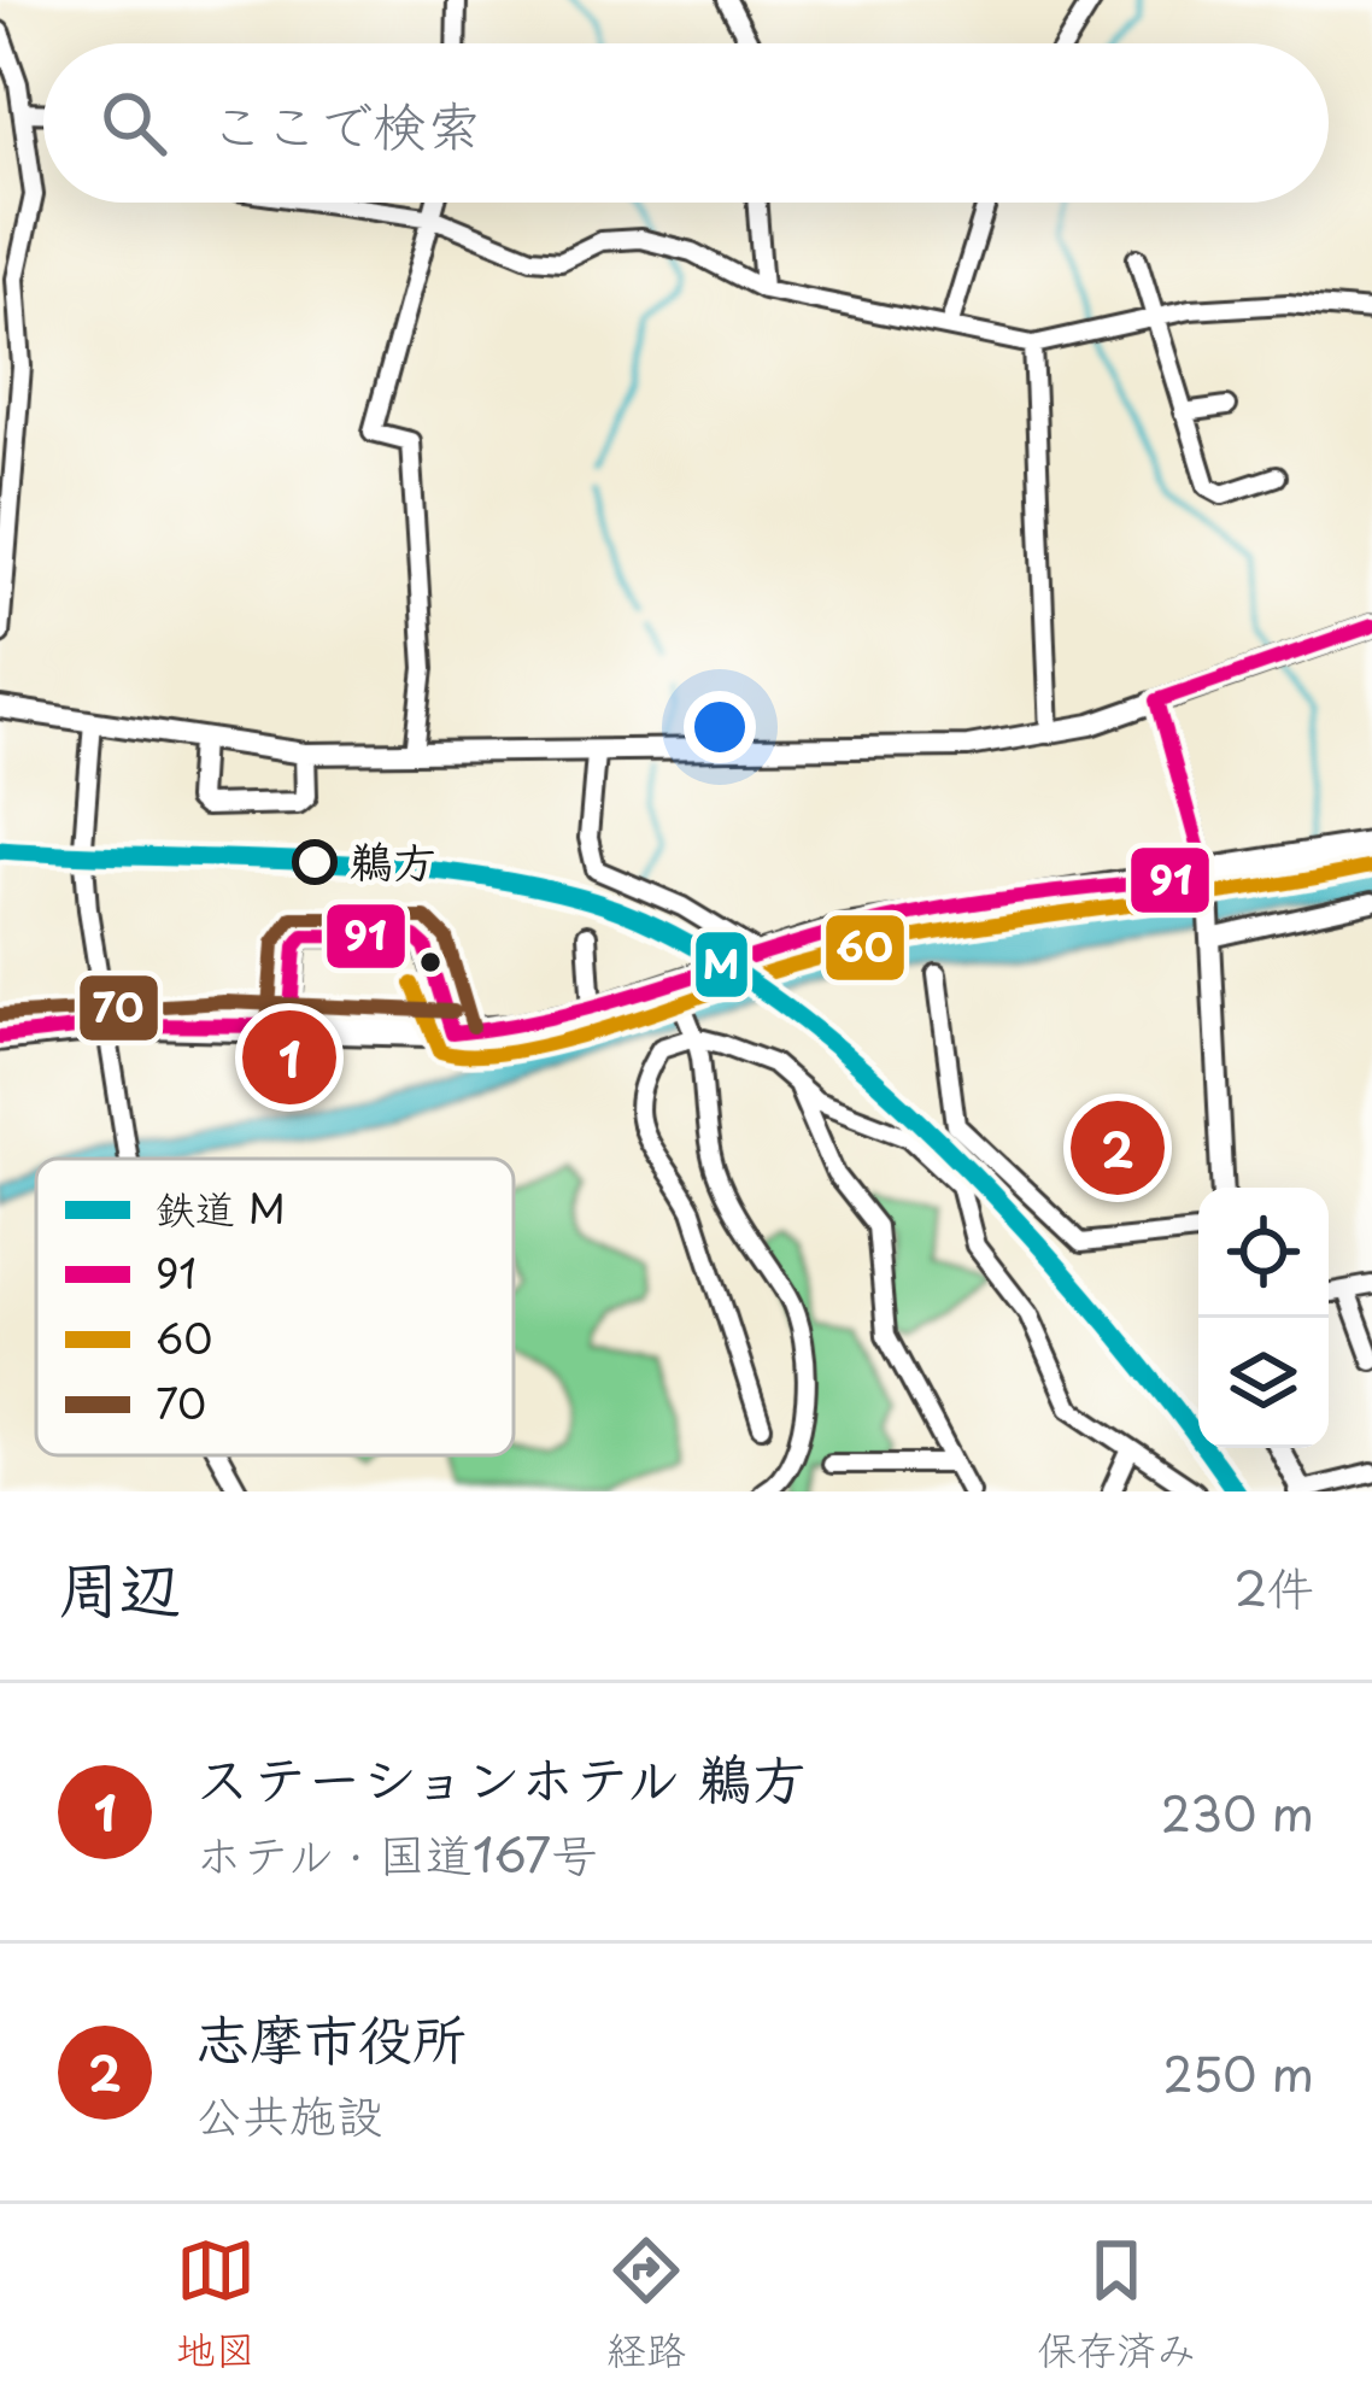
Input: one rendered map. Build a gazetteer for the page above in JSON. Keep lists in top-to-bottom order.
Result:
{
  "places": ["鵜方"],
  "lines": [
    "transit line 91",
    "rail line M",
    "transit line 60",
    "transit line 70"
  ],
  "legend": [
    "鉄道 M",
    "91",
    "60",
    "70"
  ],
  "page": {
    "search": "ここで検索",
    "pins": ["1", "2"],
    "heading": ["周辺", "2件"],
    "list": [
      {
        "mark": "1",
        "name": "ステーションホテル 鵜方",
        "note": "ホテル · 国道167号",
        "value": "230 m"
      },
      {
        "mark": "2",
        "name": "志摩市役所",
        "note": "公共施設",
        "value": "250 m"
      }
    ],
    "nav": ["地図", "経路", "保存済み"]
  }
}
